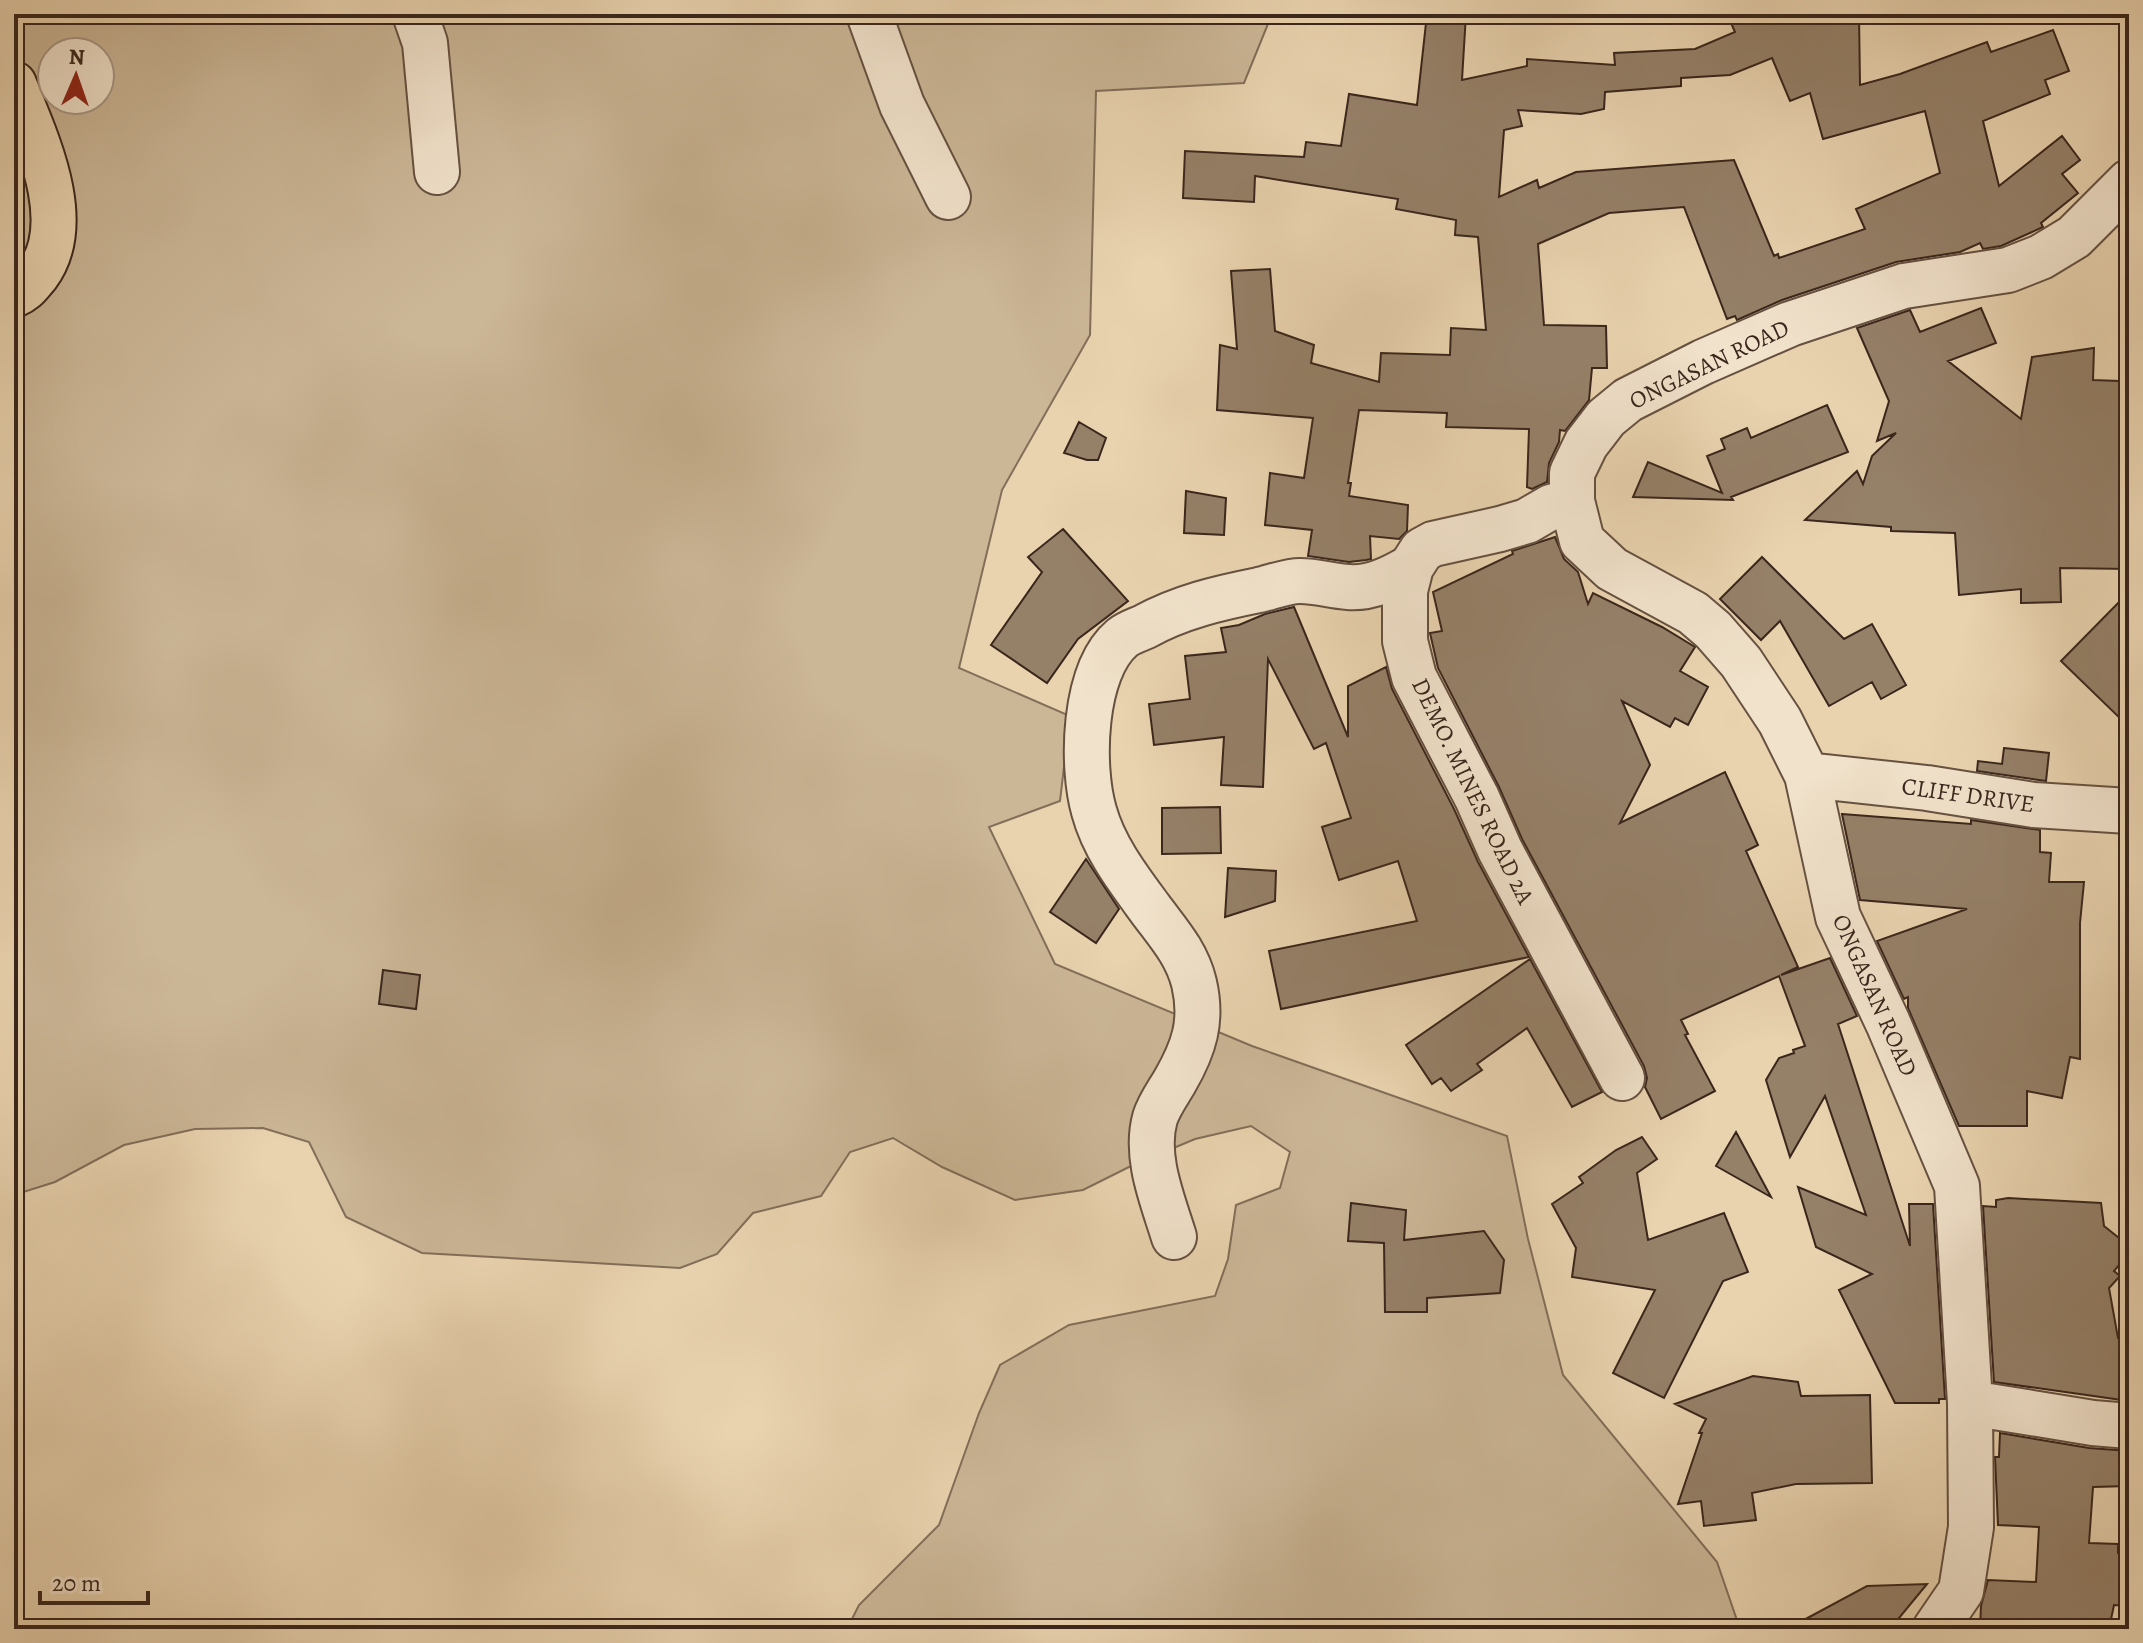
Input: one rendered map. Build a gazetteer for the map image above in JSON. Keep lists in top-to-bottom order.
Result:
{
  "streets": {
    "street": ["ONGASAN ROAD", "DEMO. MINES ROAD 2A", "CLIFF DRIVE"]
  },
  "crossings": [
    ["ONGASAN ROAD", "CLIFF DRIVE"]
  ],
  "scale_bar": "20 m",
  "north": "top"
}
